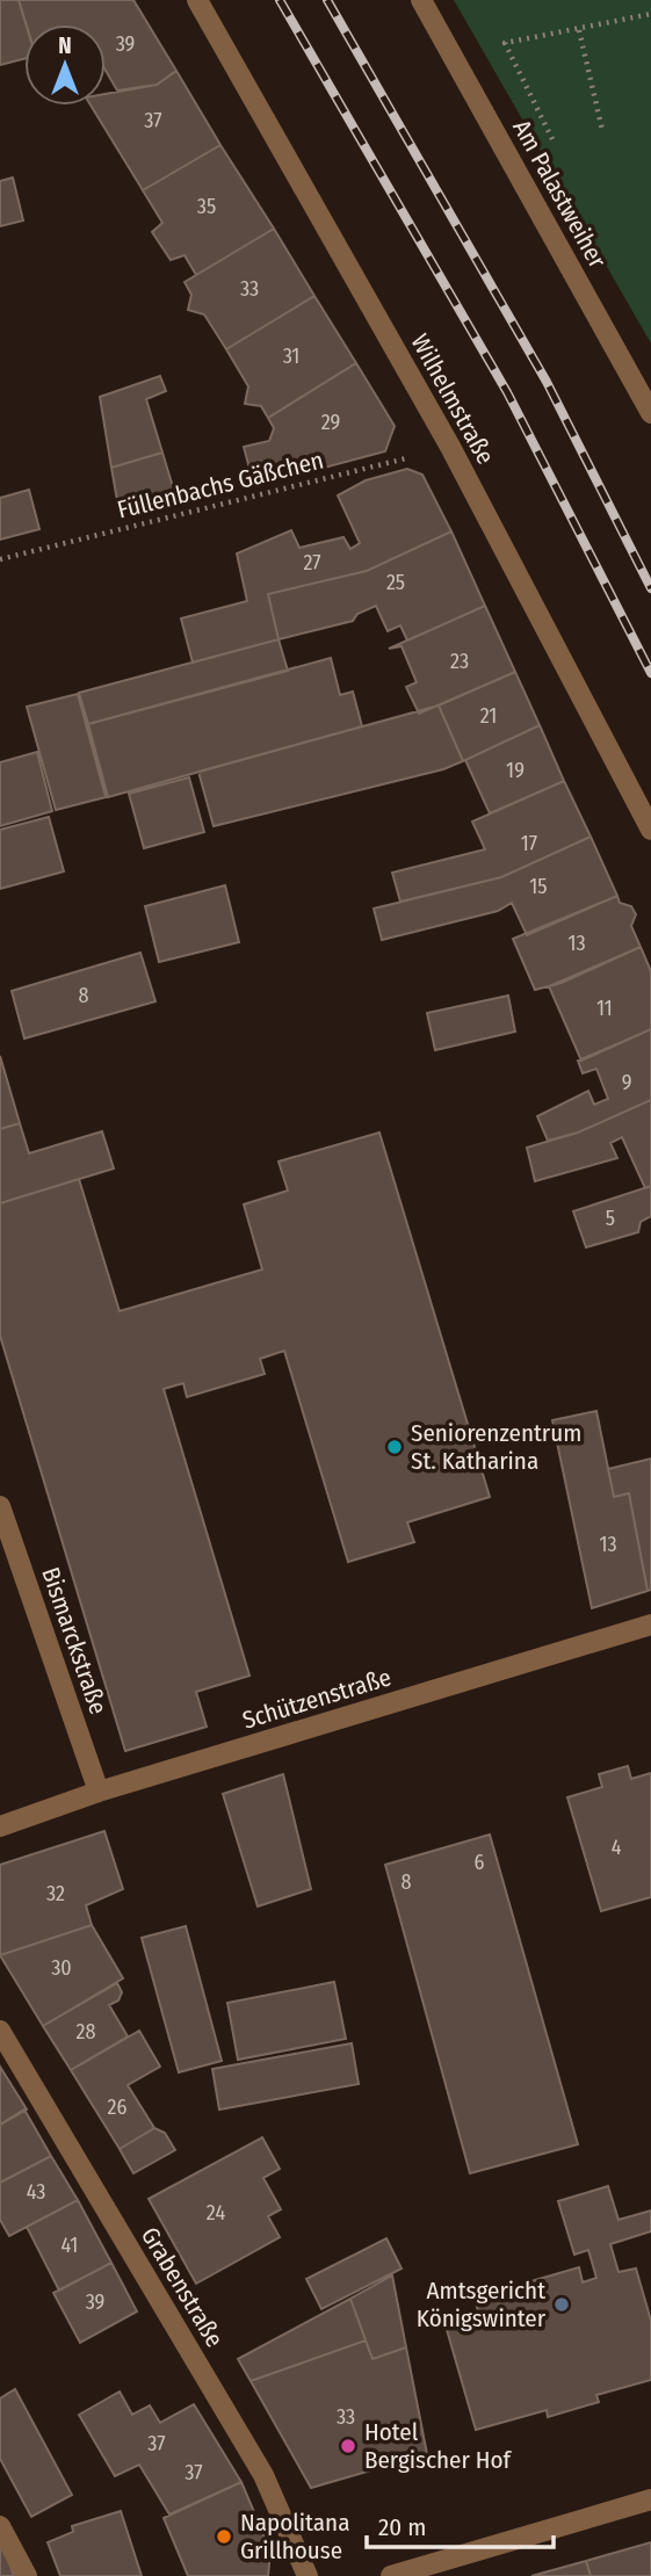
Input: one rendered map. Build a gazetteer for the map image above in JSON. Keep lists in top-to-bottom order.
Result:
{
  "streets": {
    "street": [
      "Am Palastweiher",
      "Wilhelmstraße",
      "Bismarckstraße",
      "Schützenstraße",
      "Grabenstraße"
    ],
    "path": ["Füllenbachs Gäßchen"]
  },
  "crossings": [
    ["Wilhelmstraße", "Füllenbachs Gäßchen"],
    ["Bismarckstraße", "Schützenstraße"]
  ],
  "places": [
    "Seniorenzentrum St. Katharina",
    "Amtsgericht Königswinter",
    "Hotel Bergischer Hof",
    "Napolitana Grillhouse"
  ],
  "house_numbers": [
    "39",
    "37",
    "35",
    "33",
    "31",
    "29",
    "27",
    "25",
    "23",
    "21",
    "19",
    "17",
    "15",
    "13",
    "8",
    "11",
    "9",
    "5",
    "13",
    "4",
    "6",
    "8",
    "32",
    "30",
    "28",
    "26",
    "43",
    "24",
    "41",
    "39",
    "33",
    "37",
    "37"
  ],
  "scale_bar": "20 m",
  "north": "top"
}
